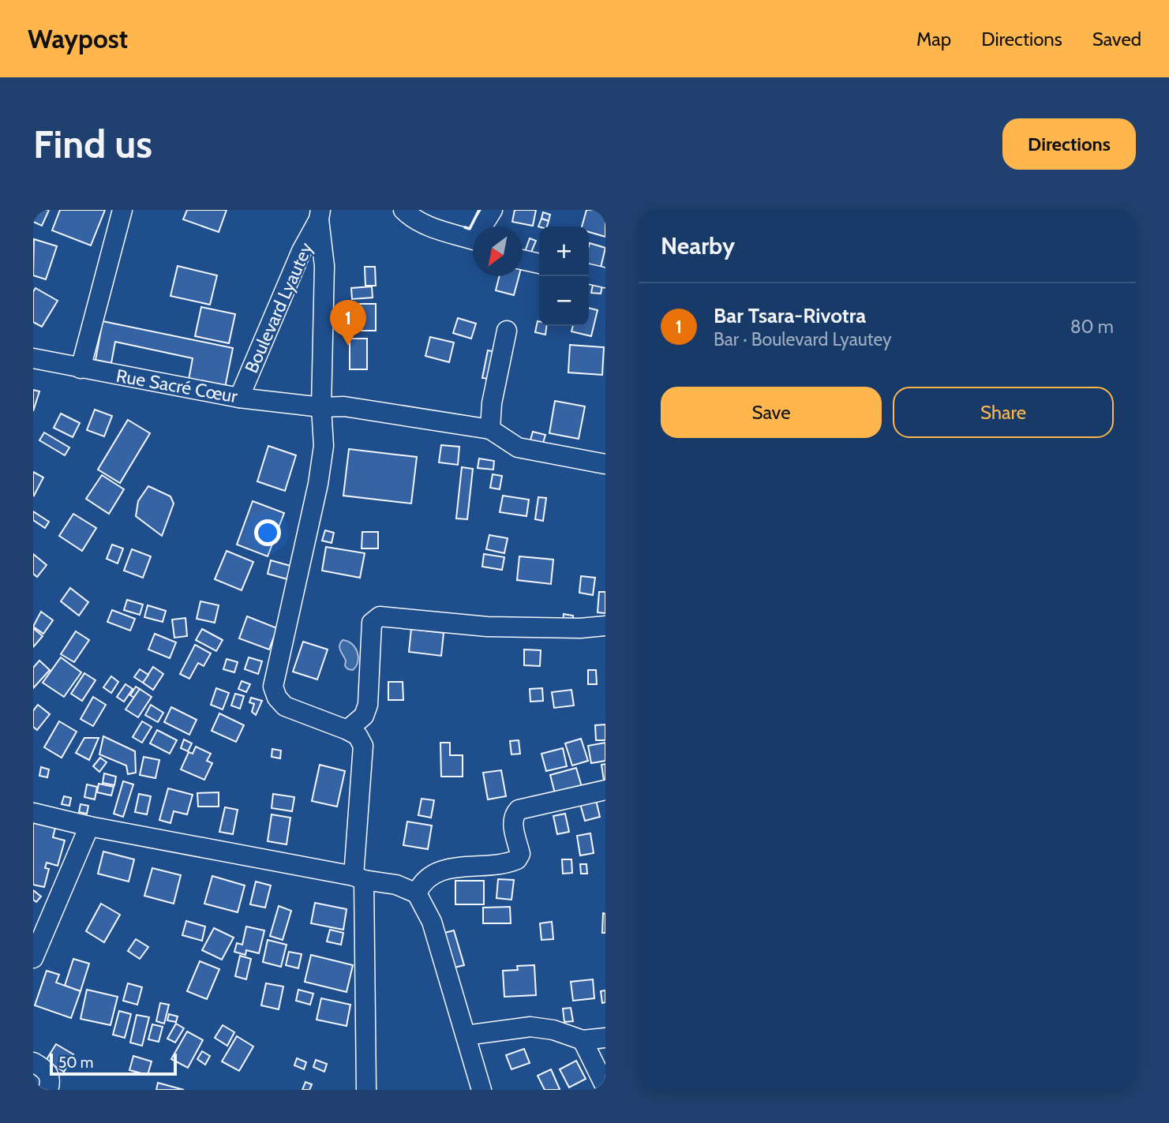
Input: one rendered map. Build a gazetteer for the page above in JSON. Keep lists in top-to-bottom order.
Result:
{
  "streets": {
    "street": ["Boulevard Lyautey", "Rue Sacré Cœur"]
  },
  "crossings": [
    ["Boulevard Lyautey", "Rue Sacré Cœur"]
  ],
  "scale_bar": "50 m",
  "north": "bottom left",
  "page": {
    "header": "Waypost",
    "nav": ["Map", "Directions", "Saved"],
    "buttons": [
      "Directions",
      ["Save", "Share"]
    ],
    "title": "Find us",
    "heading": "Nearby",
    "map_buttons": ["+", "−"],
    "list": [
      {
        "mark": "1",
        "name": "Bar Tsara-Rivotra",
        "note": "Bar · Boulevard Lyautey",
        "value": "80 m"
      }
    ],
    "pins": "1",
    "scale": "50 m"
  }
}
